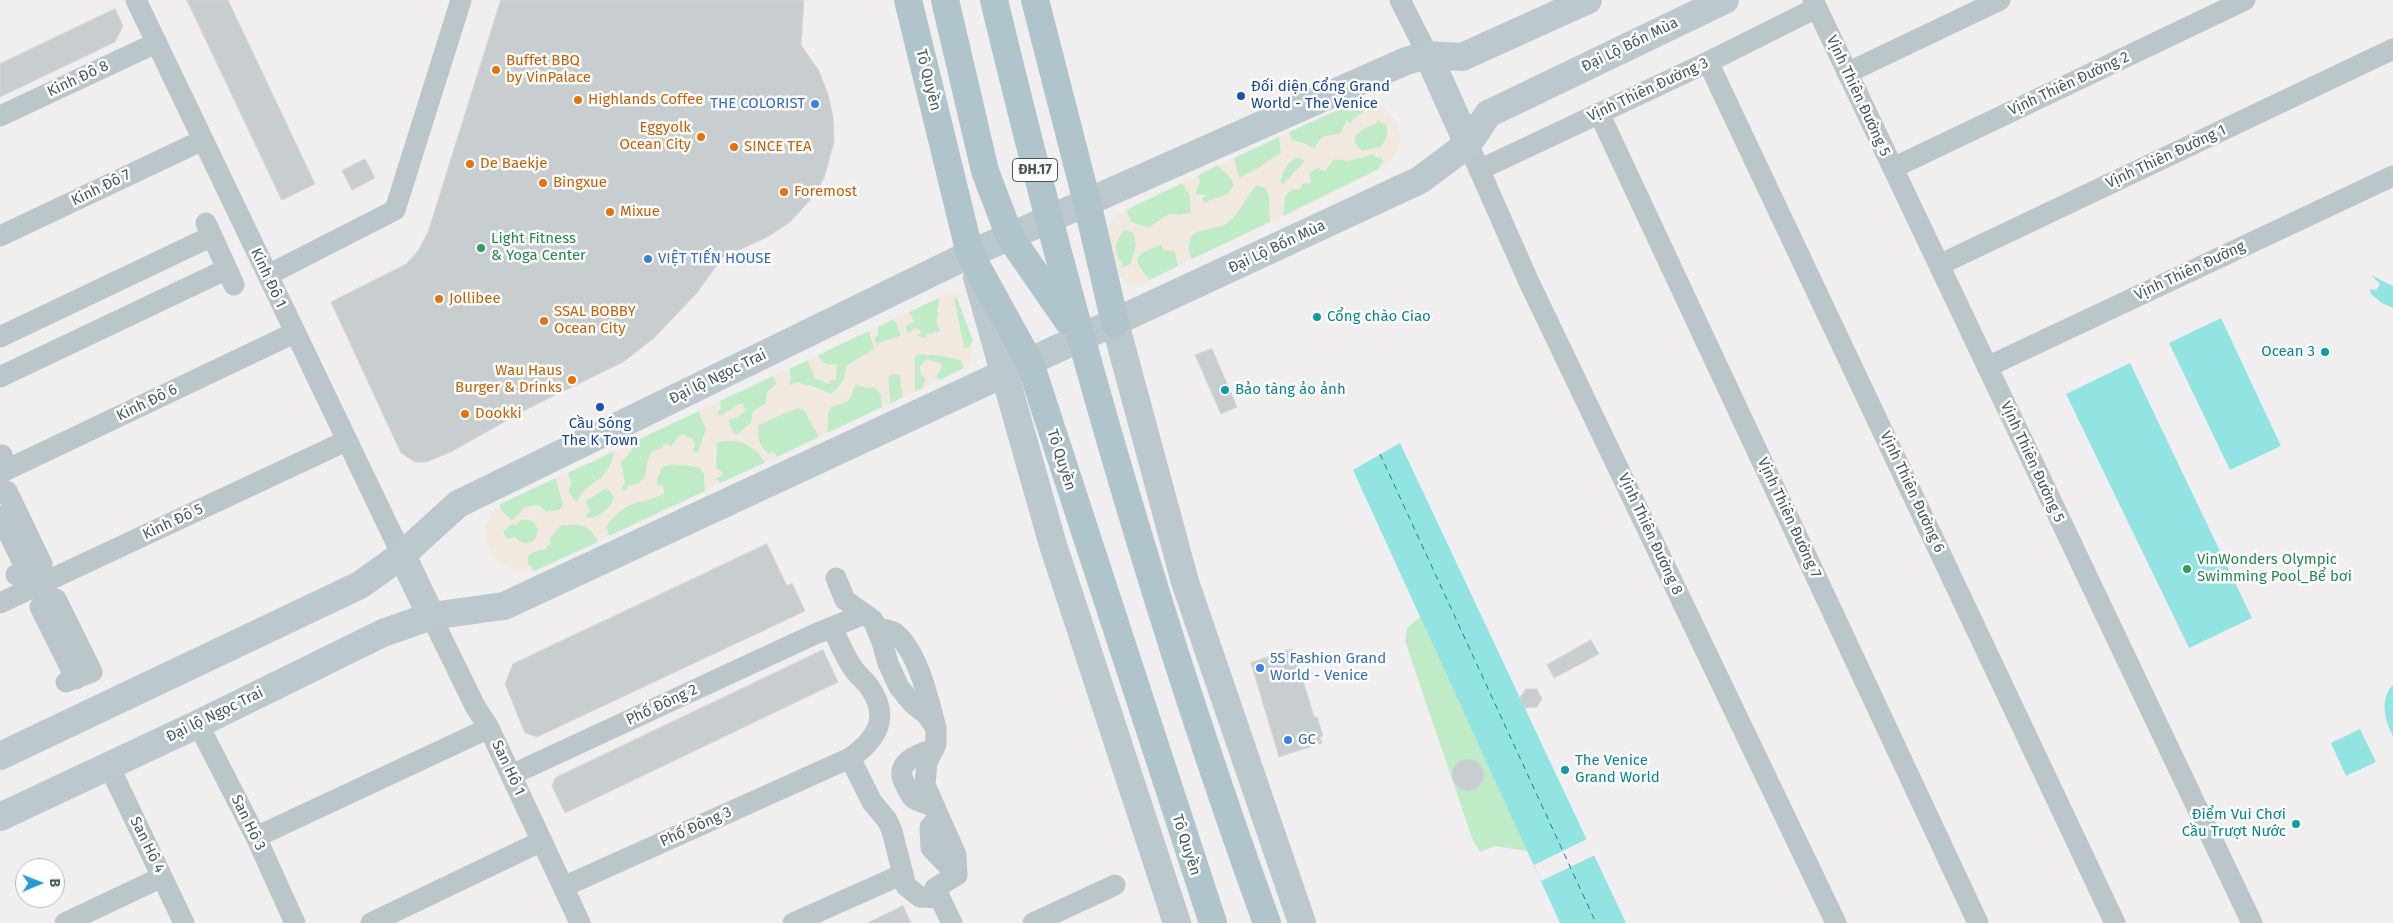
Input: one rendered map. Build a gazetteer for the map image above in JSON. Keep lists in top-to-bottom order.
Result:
{
  "streets": {
    "main road": [
      "Đại Lộ Bốn Mùa",
      "Tô Quyền",
      "ĐH.17",
      "Đại lộ Ngọc Trai"
    ],
    "street": [
      "Kinh Đô 8",
      "Vịnh Thiên Đường 2",
      "Vịnh Thiên Đường 3",
      "Vịnh Thiên Đường 5",
      "Vịnh Thiên Đường 1",
      "Kinh Đô 7",
      "Vịnh Thiên Đường",
      "Kinh Đô 1",
      "Kinh Đô 6",
      "Vịnh Thiên Đường 6",
      "Vịnh Thiên Đường 7",
      "Kinh Đô 5",
      "Vịnh Thiên Đường 8",
      "Phố Đông 2",
      "San Hô 1",
      "San Hô 3",
      "Phố Đông 3",
      "San Hô 4"
    ]
  },
  "crossings": [
    ["Đại Lộ Bốn Mùa", "ĐH.17"],
    ["Đại Lộ Bốn Mùa", "Đại lộ Ngọc Trai"],
    ["Đại Lộ Bốn Mùa", "Vịnh Thiên Đường 8"],
    ["Kinh Đô 8", "Kinh Đô 1"],
    ["Tô Quyền", "Đại lộ Ngọc Trai"],
    ["Vịnh Thiên Đường 2", "Vịnh Thiên Đường 5"],
    ["Vịnh Thiên Đường 3", "Vịnh Thiên Đường 5"],
    ["Vịnh Thiên Đường 3", "Vịnh Thiên Đường 6"],
    ["Vịnh Thiên Đường 3", "Vịnh Thiên Đường 7"],
    ["Vịnh Thiên Đường 3", "Vịnh Thiên Đường 8"],
    ["Vịnh Thiên Đường 5", "Vịnh Thiên Đường 1"],
    ["Vịnh Thiên Đường 5", "Vịnh Thiên Đường"],
    ["ĐH.17", "Đại lộ Ngọc Trai"],
    ["Kinh Đô 7", "Kinh Đô 1"],
    ["Kinh Đô 1", "Đại lộ Ngọc Trai"],
    ["Kinh Đô 1", "Kinh Đô 6"],
    ["Kinh Đô 1", "Kinh Đô 5"],
    ["Đại lộ Ngọc Trai", "San Hô 1"],
    ["Đại lộ Ngọc Trai", "San Hô 3"],
    ["Đại lộ Ngọc Trai", "San Hô 4"],
    ["Phố Đông 2", "San Hô 1"],
    ["Phố Đông 2", "Phố Đông 3"],
    ["San Hô 1", "Phố Đông 3"]
  ],
  "places": [
    "Buffet BBQ by VinPalace",
    "Đối diện Cổng Grand World - The Venice",
    "Highlands Coffee",
    "THE COLORIST",
    "Eggyolk Ocean City",
    "SINCE TEA",
    "De Baekje",
    "Bingxue",
    "Foremost",
    "Mixue",
    "Light Fitness & Yoga Center",
    "VIỆT TIẾN HOUSE",
    "Jollibee",
    "Cổng chào Ciao",
    "SSAL BOBBY Ocean City",
    "Ocean 3",
    "Wau Haus Burger & Drinks",
    "Bảo tàng ảo ảnh",
    "Cầu Sóng The K Town",
    "Dookki",
    "VinWonders Olympic Swimming Pool_Bể bơi",
    "5S Fashion Grand World - Venice",
    "GC",
    "The Venice Grand World",
    "Điểm Vui Chơi Cầu Trượt Nước"
  ],
  "north": "right"
}
